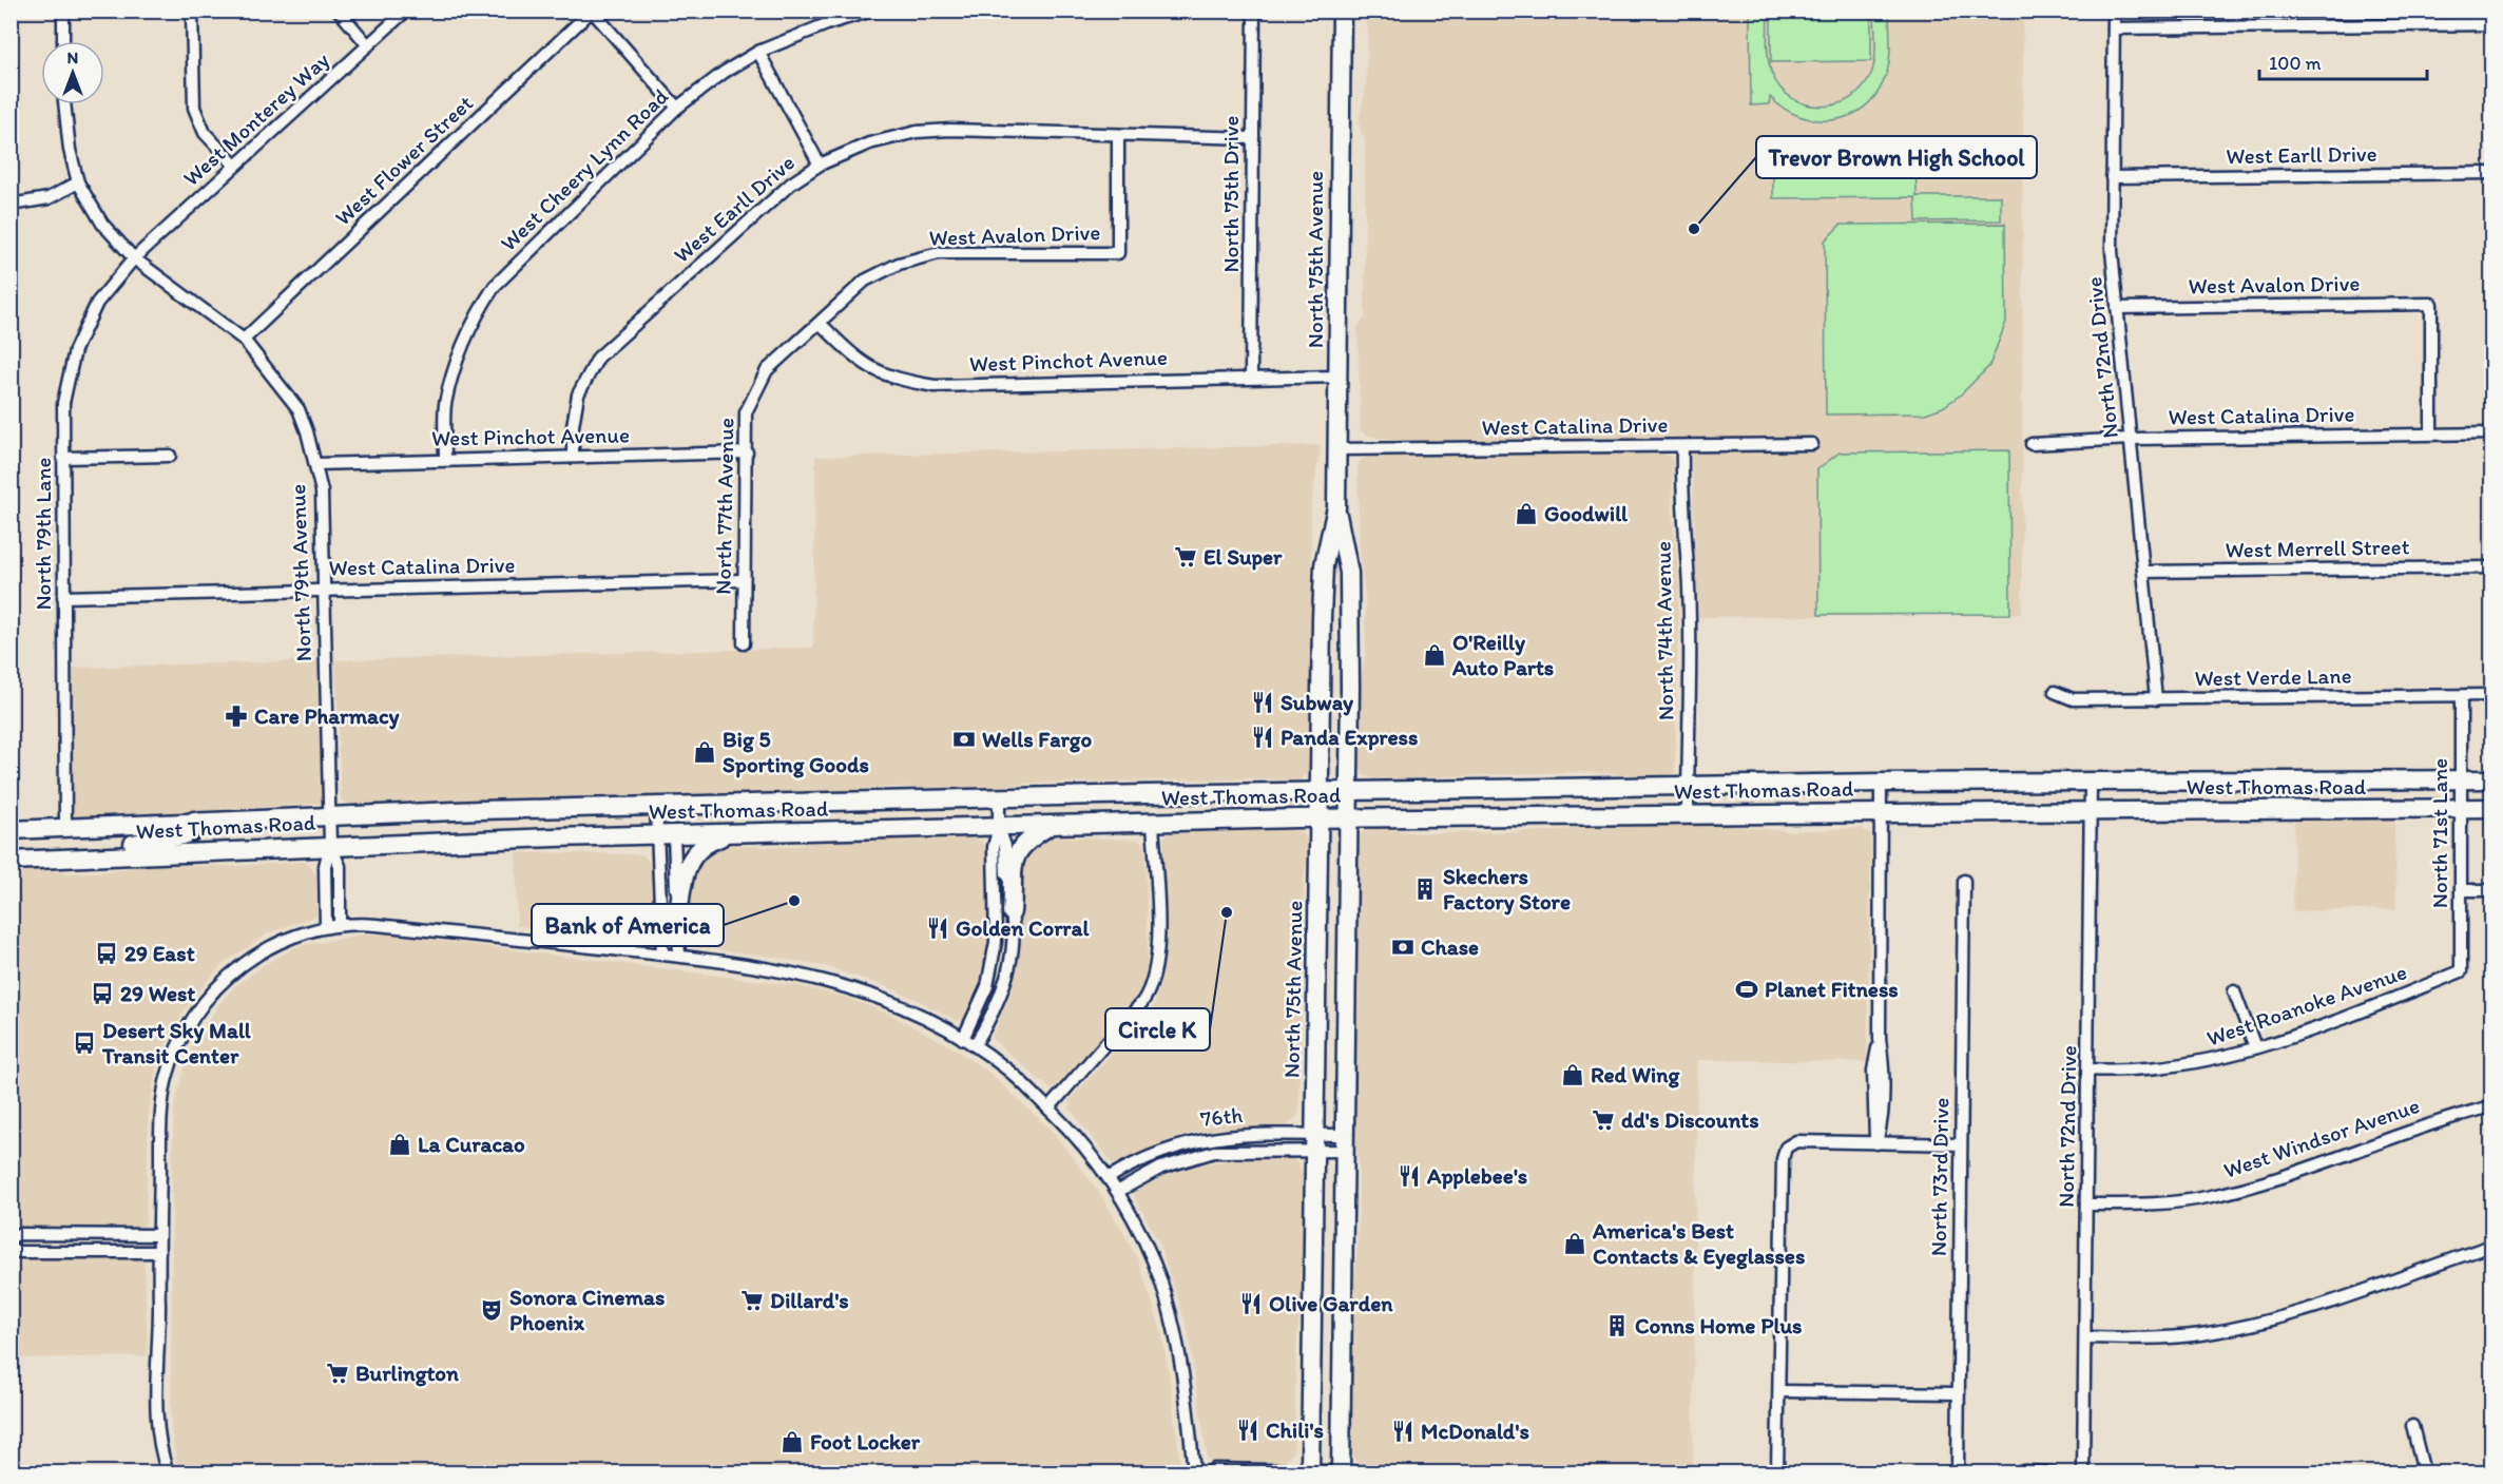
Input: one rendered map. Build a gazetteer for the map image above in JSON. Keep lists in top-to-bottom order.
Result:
{
  "streets": {
    "main road": ["North 75th Avenue", "West Thomas Road"],
    "street": [
      "West Monterey Way",
      "West Earll Drive",
      "West Flower Street",
      "West Cheery Lynn Road",
      "North 75th Drive",
      "West Avalon Drive",
      "North 72nd Drive",
      "West Pinchot Avenue",
      "West Catalina Drive",
      "North 77th Avenue",
      "North 79th Lane",
      "West Merrell Street",
      "North 79th Avenue",
      "North 74th Avenue",
      "West Verde Lane",
      "North 71st Lane",
      "West Roanoke Avenue",
      "76th",
      "West Windsor Avenue",
      "North 73rd Drive"
    ]
  },
  "crossings": [
    ["West Monterey Way", "North 79th Lane"],
    ["West Monterey Way", "North 79th Avenue"],
    ["West Earll Drive", "North 75th Drive"],
    ["West Earll Drive", "West Avalon Drive"],
    ["West Earll Drive", "North 72nd Drive"],
    ["West Earll Drive", "West Pinchot Avenue"],
    ["West Flower Street", "North 79th Avenue"],
    ["West Cheery Lynn Road", "West Pinchot Avenue"],
    ["North 75th Drive", "West Pinchot Avenue"],
    ["West Avalon Drive", "North 72nd Drive"],
    ["West Avalon Drive", "West Pinchot Avenue"],
    ["West Avalon Drive", "West Catalina Drive"],
    ["West Avalon Drive", "North 77th Avenue"],
    ["North 75th Avenue", "West Pinchot Avenue"],
    ["North 75th Avenue", "West Catalina Drive"],
    ["North 75th Avenue", "West Thomas Road"],
    ["North 75th Avenue", "76th"],
    ["North 72nd Drive", "West Catalina Drive"],
    ["North 72nd Drive", "West Merrell Street"],
    ["North 72nd Drive", "West Verde Lane"],
    ["North 72nd Drive", "West Thomas Road"],
    ["North 72nd Drive", "West Roanoke Avenue"],
    ["North 72nd Drive", "West Windsor Avenue"],
    ["West Pinchot Avenue", "North 77th Avenue"],
    ["West Pinchot Avenue", "North 79th Avenue"],
    ["West Catalina Drive", "North 77th Avenue"],
    ["West Catalina Drive", "North 79th Lane"],
    ["West Catalina Drive", "North 79th Avenue"],
    ["West Catalina Drive", "North 74th Avenue"],
    ["North 79th Lane", "North 79th Avenue"],
    ["North 79th Lane", "West Thomas Road"],
    ["North 79th Avenue", "West Thomas Road"],
    ["North 74th Avenue", "West Thomas Road"],
    ["West Verde Lane", "North 71st Lane"],
    ["West Thomas Road", "North 71st Lane"],
    ["North 71st Lane", "West Roanoke Avenue"]
  ],
  "places": {
    "other": ["Trevor Brown High School", "Bank of America", "Circle K"],
    "shop": [
      "Goodwill",
      "O'Reilly Auto Parts",
      "Big 5 Sporting Goods",
      "Red Wing",
      "La Curacao",
      "America's Best Contacts & Eyeglasses",
      "Foot Locker"
    ],
    "supermarket": [
      "El Super",
      "dd's Discounts",
      "Dillard's",
      "Burlington"
    ],
    "restaurant": [
      "Subway",
      "Panda Express",
      "Golden Corral",
      "Applebee's",
      "Olive Garden",
      "Chili's",
      "McDonald's"
    ],
    "pharmacy": ["Care Pharmacy"],
    "bank": ["Wells Fargo", "Chase"],
    "building": ["Skechers Factory Store", "Conns Home Plus"],
    "bus stop": ["29 East", "29 West", "Desert Sky Mall Transit Center"],
    "sports": ["Planet Fitness"],
    "theatre": ["Sonora Cinemas Phoenix"]
  },
  "scale_bar": "100 m",
  "north": "top"
}
